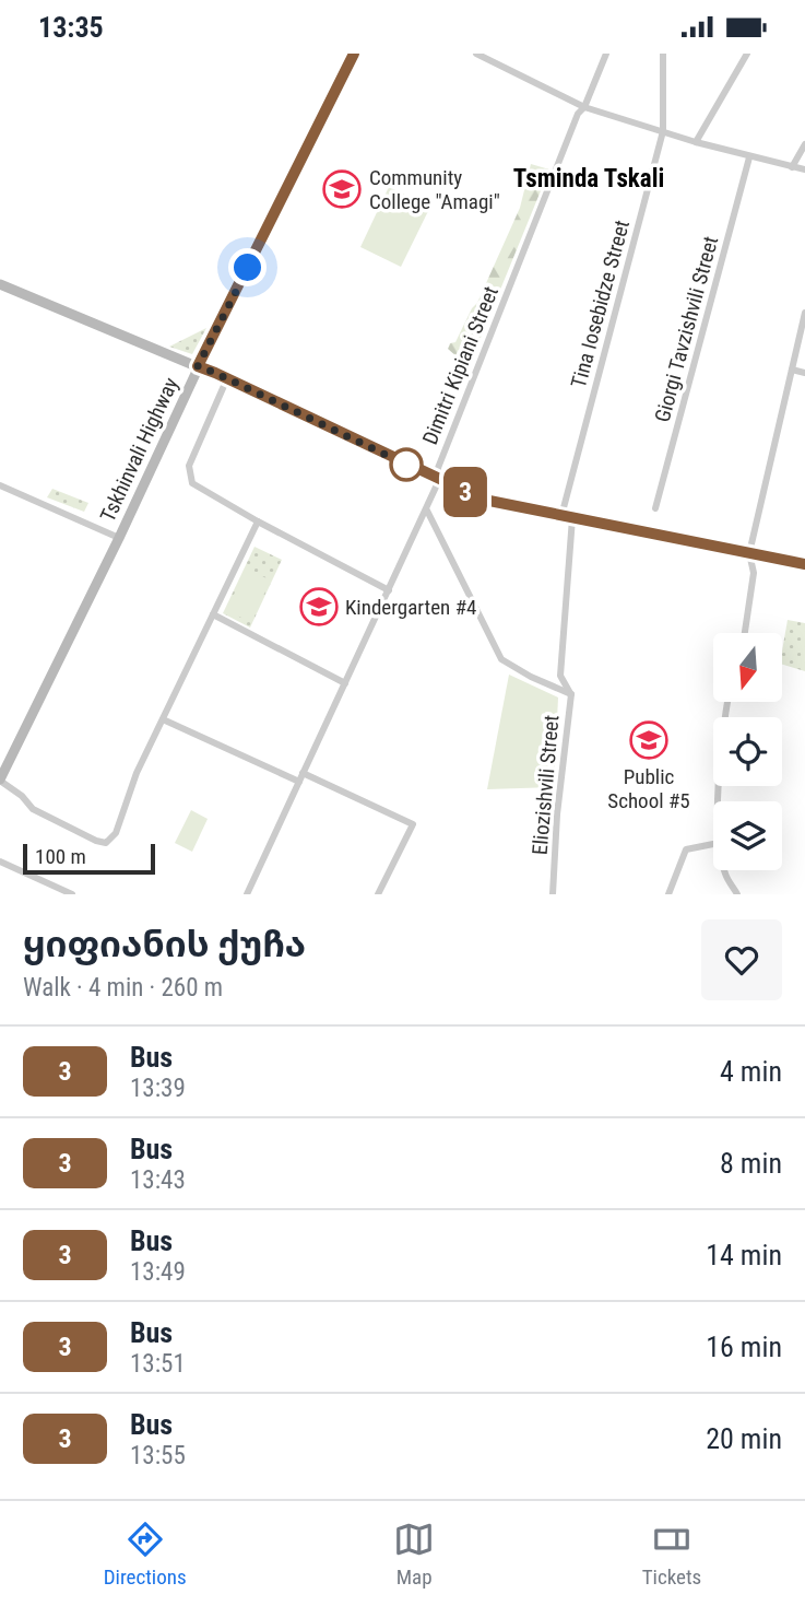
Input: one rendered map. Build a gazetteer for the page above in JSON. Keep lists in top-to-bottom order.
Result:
{
  "streets": {
    "main road": ["Tskhinvali Highway"],
    "street": [
      "Tina Iosebidze Street",
      "Giorgi Tavzishvili Street",
      "Dimitri Kipiani Street",
      "Eliozishvili Street"
    ]
  },
  "crossings": [
    ["Dimitri Kipiani Street", "Eliozishvili Street"]
  ],
  "districts": ["Tsminda Tskali"],
  "places": {
    "school or university": ["Community College \"Amagi\"", "Kindergarten #4", "Public School #5"]
  },
  "lines": ["bus line 3"],
  "scale_bar": "100 m",
  "north": "bottom",
  "page": {
    "status": "13:35",
    "on_map": "3",
    "scale": "100 m",
    "heading": ["ყიფიანის ქუჩა", "Walk · 4 min · 260 m"],
    "list": [
      {
        "mark": "3",
        "name": "Bus",
        "note": "13:39",
        "value": "4 min"
      },
      {
        "mark": "3",
        "name": "Bus",
        "note": "13:43",
        "value": "8 min"
      },
      {
        "mark": "3",
        "name": "Bus",
        "note": "13:49",
        "value": "14 min"
      },
      {
        "mark": "3",
        "name": "Bus",
        "note": "13:51",
        "value": "16 min"
      },
      {
        "mark": "3",
        "name": "Bus",
        "note": "13:55",
        "value": "20 min"
      }
    ],
    "tabs": ["Directions", "Map", "Tickets"]
  }
}
